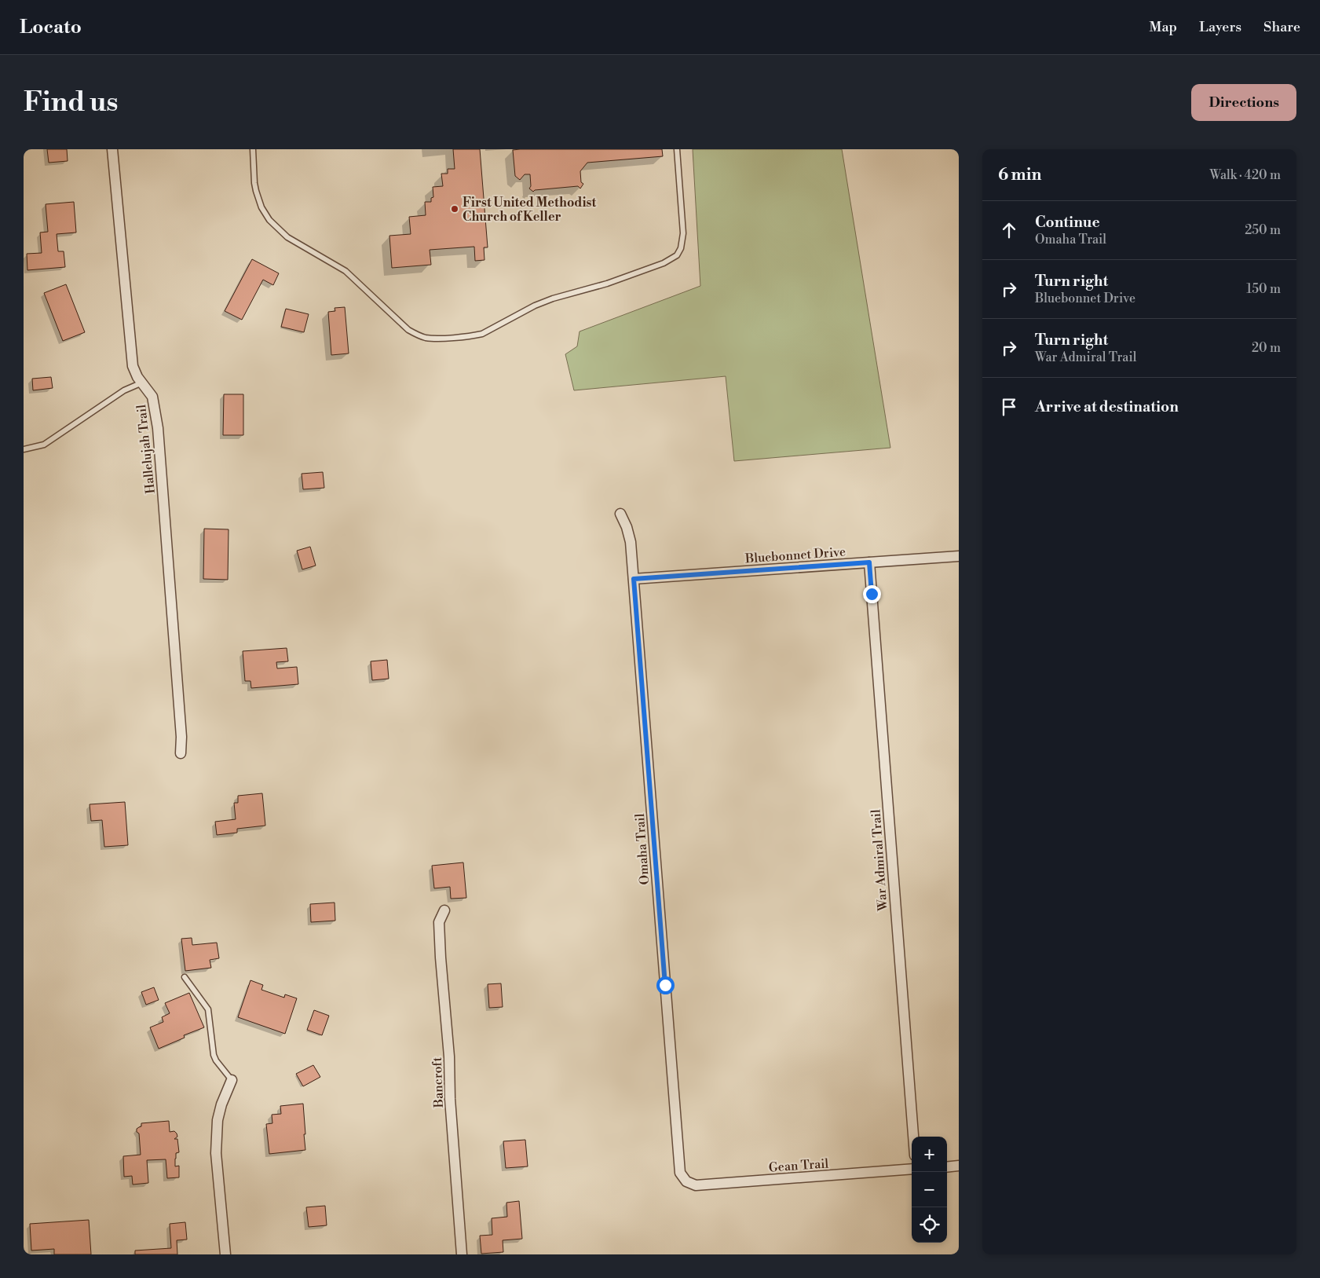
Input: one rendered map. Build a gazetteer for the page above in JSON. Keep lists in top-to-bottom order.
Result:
{
  "streets": {
    "street": [
      "Hallelujah Trail",
      "Bluebonnet Drive",
      "Omaha Trail",
      "War Admiral Trail",
      "Bancroft",
      "Gean Trail"
    ]
  },
  "crossings": [
    ["Bluebonnet Drive", "Omaha Trail"],
    ["Bluebonnet Drive", "War Admiral Trail"],
    ["Omaha Trail", "Gean Trail"]
  ],
  "places": ["First United Methodist Church of Keller"],
  "page": {
    "header": "Locato",
    "nav": ["Map", "Layers", "Share"],
    "buttons": "Directions",
    "title": "Find us",
    "heading": ["6 min", "Walk · 420 m"],
    "list": [
      ["Continue", "Omaha Trail", "250 m"],
      ["Turn right", "Bluebonnet Drive", "150 m"],
      ["Turn right", "War Admiral Trail", "20 m"],
      "Arrive at destination"
    ],
    "map_buttons": ["+", "−"]
  }
}
